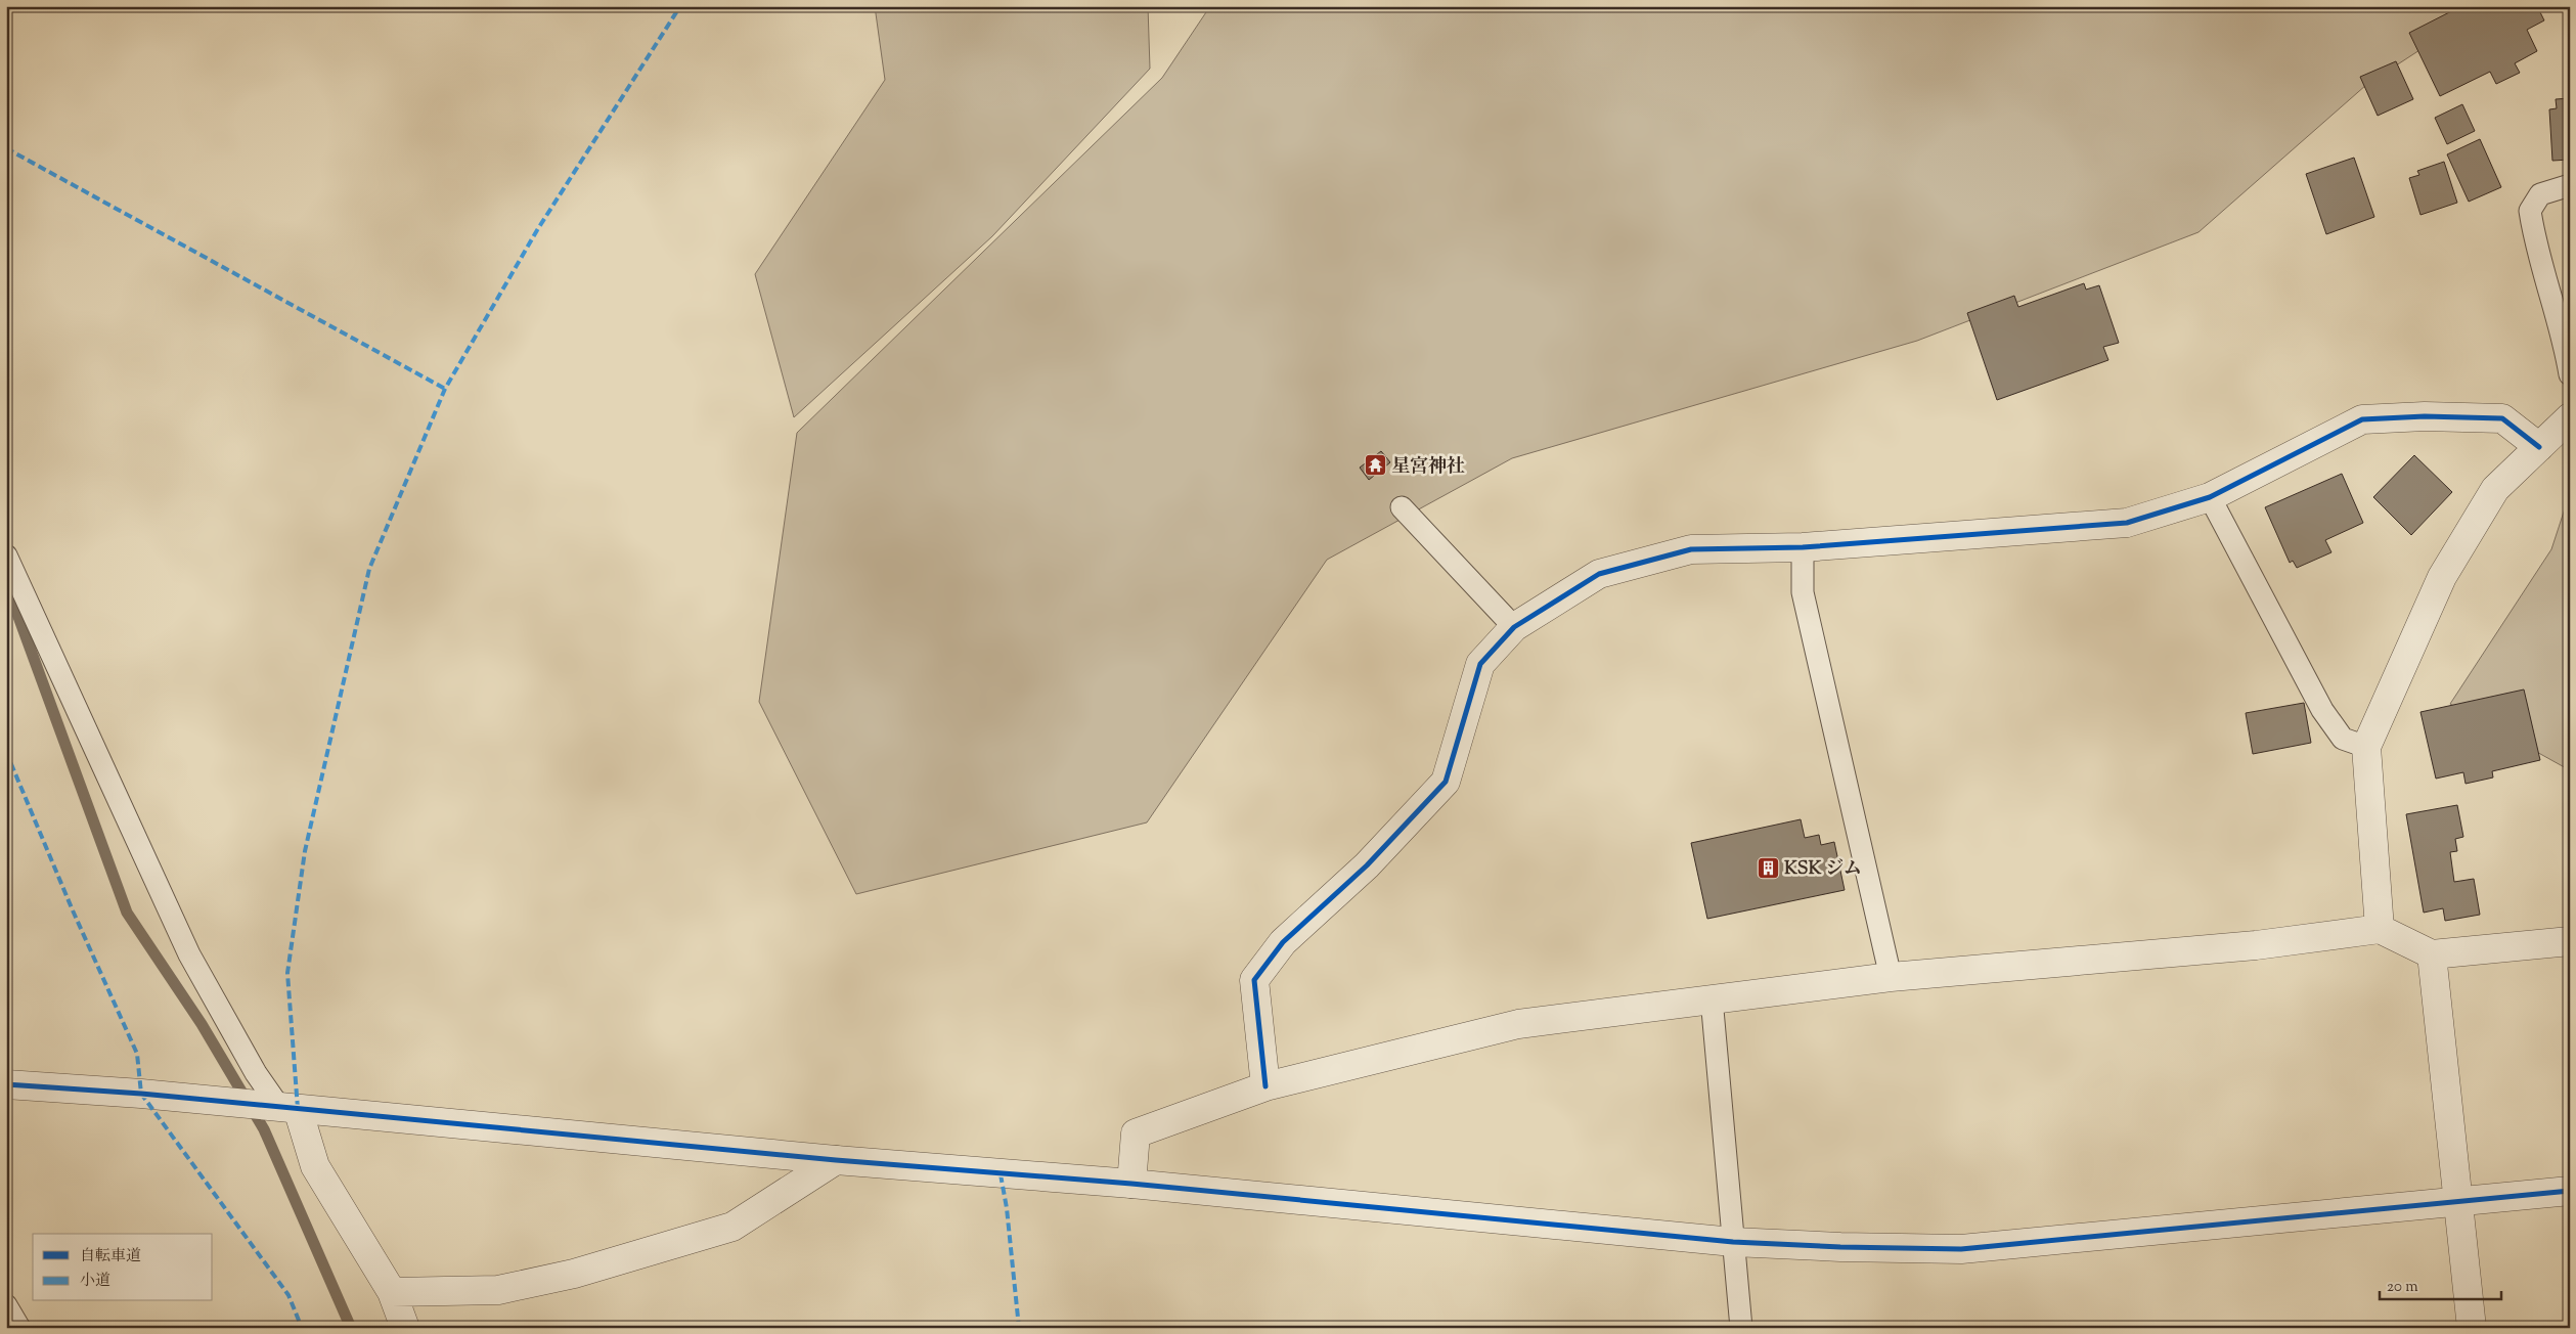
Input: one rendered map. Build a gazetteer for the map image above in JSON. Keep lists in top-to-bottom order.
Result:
{
  "places": {
    "temple": ["星宮神社"],
    "building": ["KSK ジム"]
  },
  "legend": ["自転車道", "小道"],
  "scale_bar": "20 m"
}
